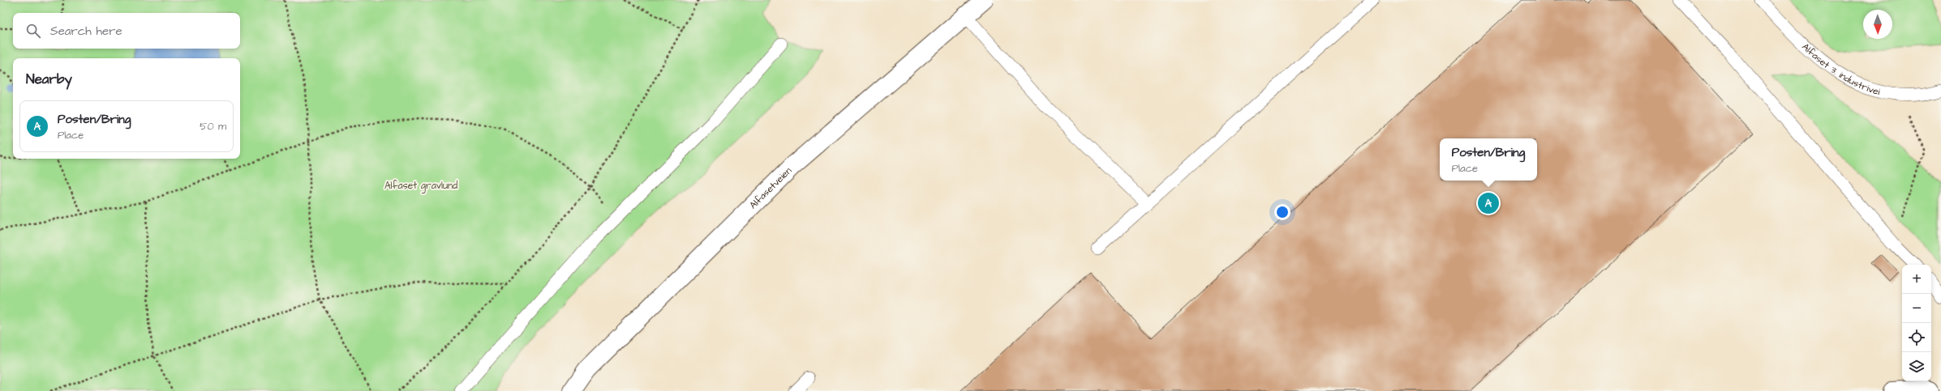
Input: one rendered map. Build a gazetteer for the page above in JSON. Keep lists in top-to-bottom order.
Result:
{
  "streets": {
    "street": ["Alfasetveien"],
    "lane": ["Alfaset 3. industrivei"]
  },
  "parks": ["Alfaset gravlund"],
  "north": "bottom",
  "page": {
    "search": "Search here",
    "heading": "Nearby",
    "list": [
      {
        "mark": "A",
        "name": "Posten/Bring",
        "note": "Place",
        "value": "50 m"
      }
    ],
    "popup": ["Posten/Bring", "Place"],
    "pins": "A",
    "map_buttons": ["+", "−"]
  }
}
